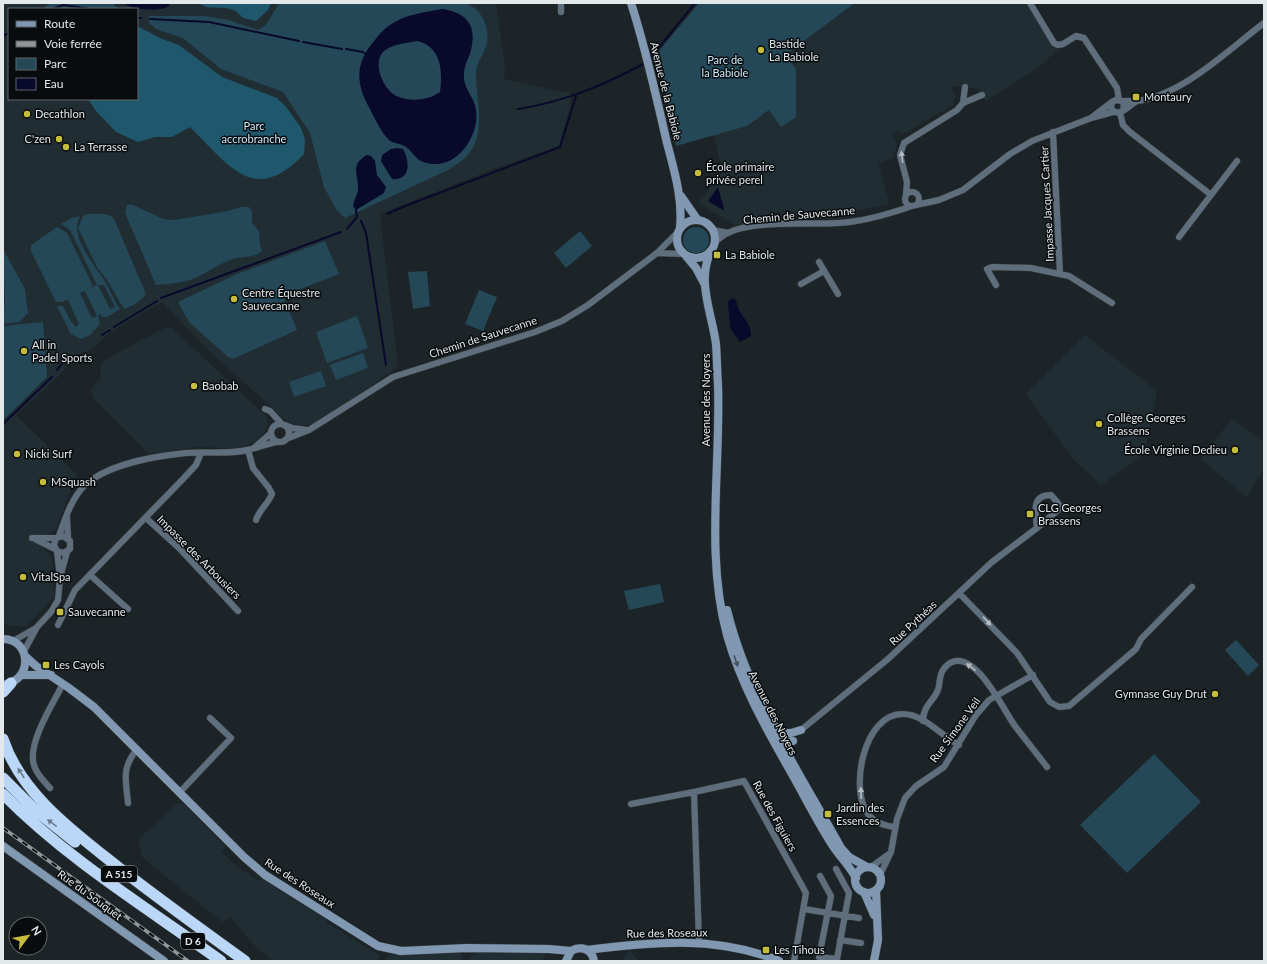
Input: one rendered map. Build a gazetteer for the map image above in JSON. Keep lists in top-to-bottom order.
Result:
{
  "streets": {
    "highway": ["A 515", "D 6"],
    "street": [
      "Avenue de la Babiole",
      "Impasse Jacques Cartier",
      "Chemin de Sauvecanne",
      "Avenue des Noyers",
      "Impasse des Arbousiers",
      "Rue Pythéas",
      "Rue Simone Veil",
      "Rue des Figuiers",
      "Rue des Roseaux",
      "Rue du Souquet"
    ]
  },
  "crossings": [
    ["Avenue de la Babiole", "Chemin de Sauvecanne"],
    ["Avenue de la Babiole", "Avenue des Noyers"],
    ["Impasse Jacques Cartier", "Chemin de Sauvecanne"],
    ["Chemin de Sauvecanne", "Avenue des Noyers"],
    ["Avenue des Noyers", "Rue Simone Veil"],
    ["A 515", "D 6"]
  ],
  "parks": ["Parc de la Babiole", "Parc accrobranche"],
  "places": {
    "other": [
      "Bastide La Babiole",
      "Decathlon",
      "C'zen",
      "La Terrasse",
      "École primaire privée perel",
      "Centre Équestre Sauvecanne",
      "All in Padel Sports",
      "Baobab",
      "Collège Georges Brassens",
      "École Virginie Dedieu",
      "Nicki Surf",
      "MSquash",
      "VitalSpa",
      "Gymnase Guy Drut"
    ],
    "transit": [
      "Montaury",
      "La Babiole",
      "CLG Georges Brassens",
      "Sauvecanne",
      "Les Cayols",
      "Jardin des Essences",
      "Les Tihous"
    ]
  },
  "legend": [
    "Route",
    "Voie ferrée",
    "Parc",
    "Eau"
  ],
  "north": "top right"
}
